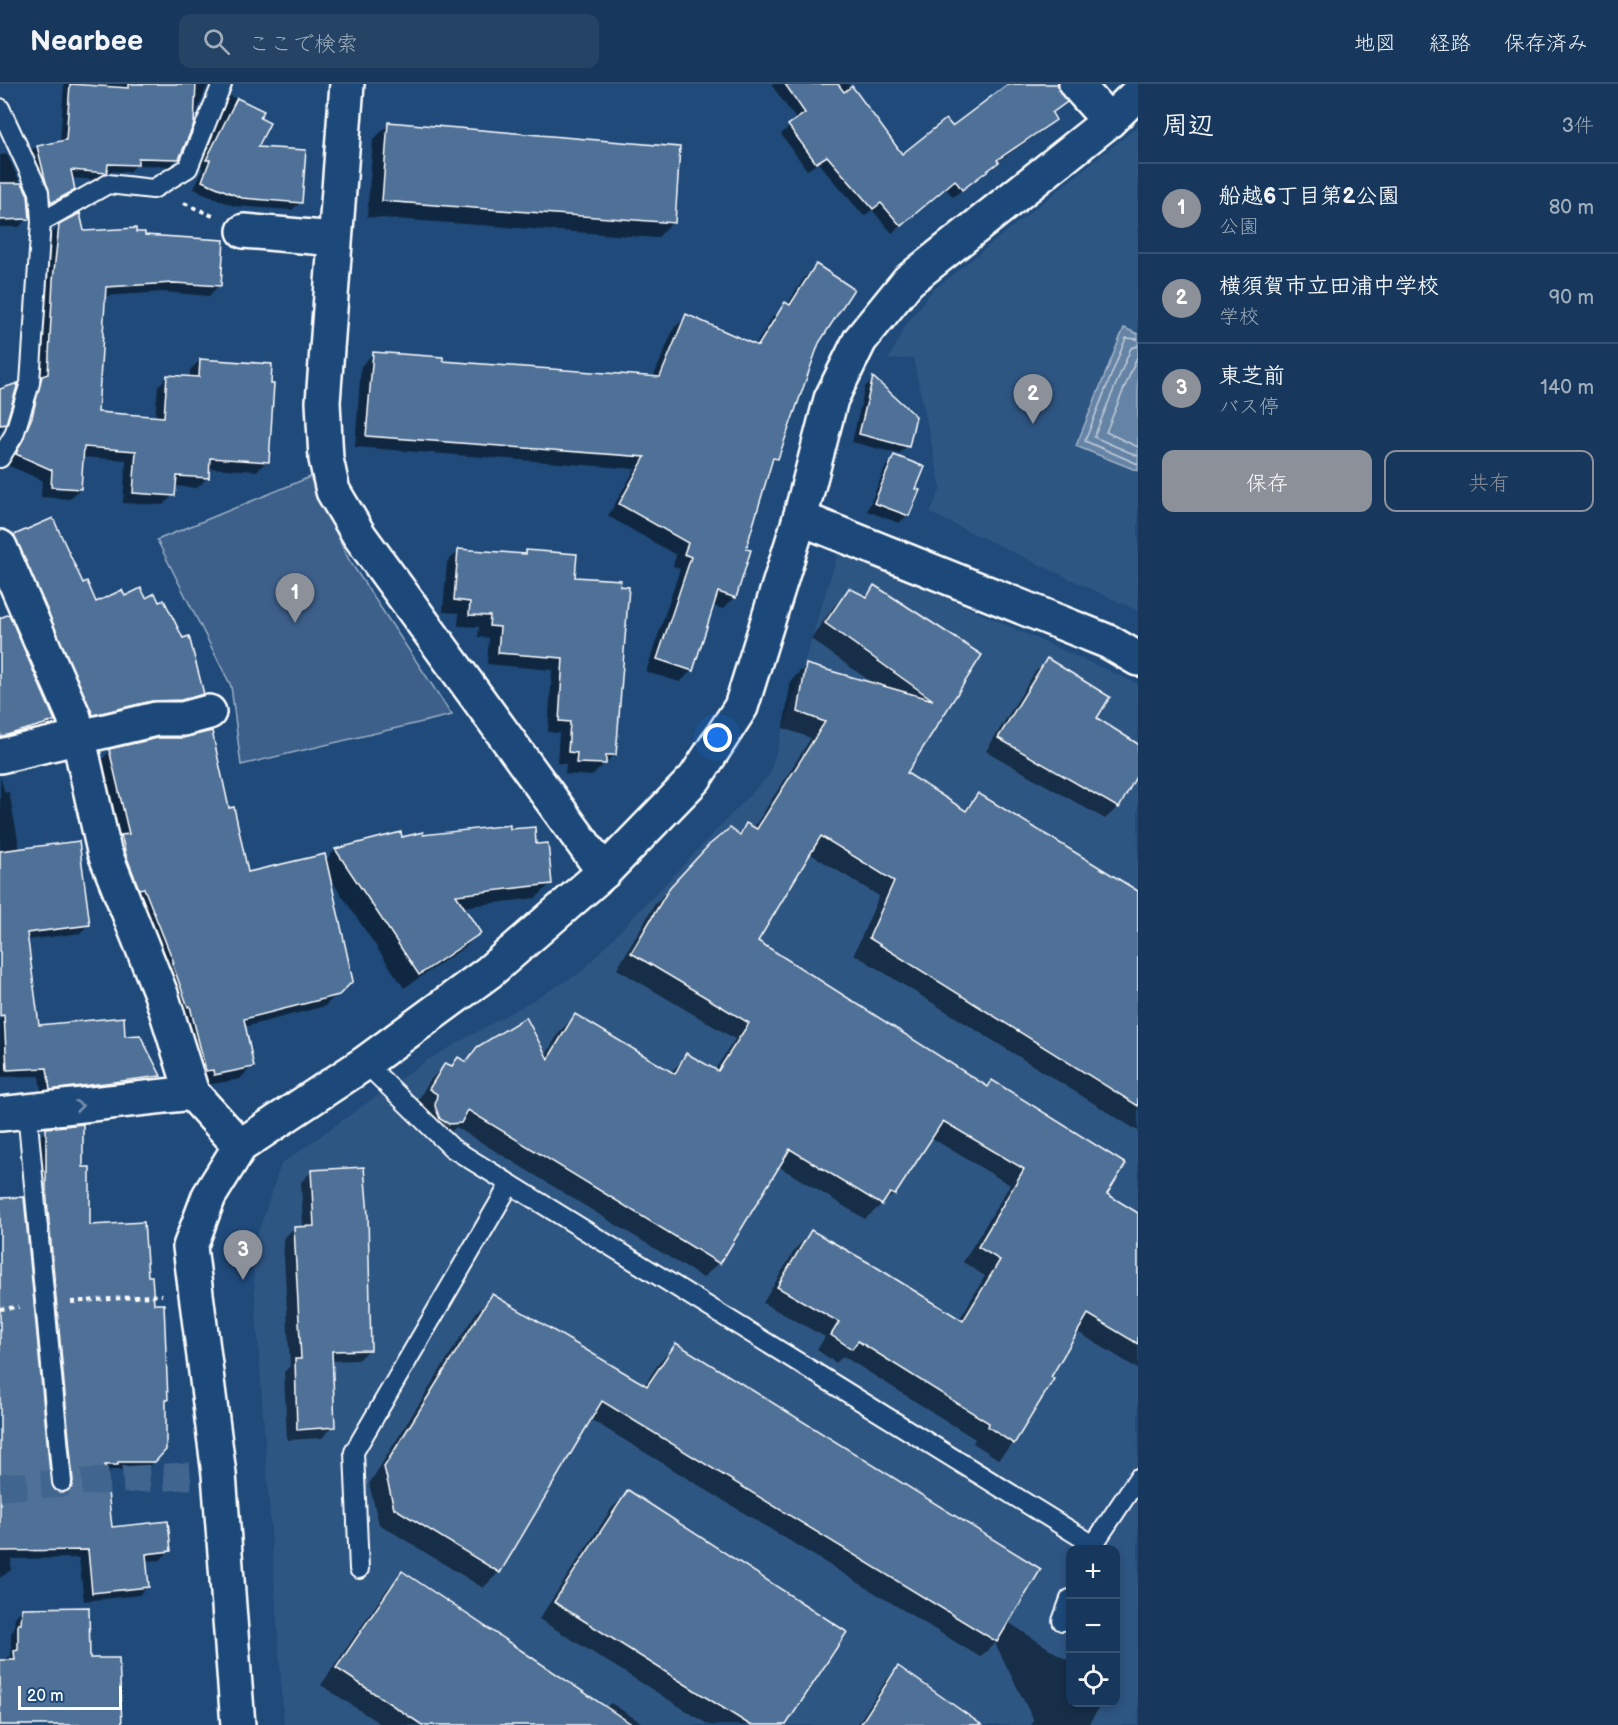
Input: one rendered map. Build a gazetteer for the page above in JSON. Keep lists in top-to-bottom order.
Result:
{
  "scale_bar": "20 m",
  "page": {
    "header": "Nearbee",
    "search": "ここで検索",
    "nav": ["地図", "経路", "保存済み"],
    "heading": ["周辺", "3件"],
    "list": [
      {
        "mark": "1",
        "name": "船越6丁目第2公園",
        "note": "公園",
        "value": "80 m"
      },
      {
        "mark": "2",
        "name": "横須賀市立田浦中学校",
        "note": "学校",
        "value": "90 m"
      },
      {
        "mark": "3",
        "name": "東芝前",
        "note": "バス停",
        "value": "140 m"
      }
    ],
    "pins": ["2", "1", "3"],
    "buttons": ["保存", "共有"],
    "map_buttons": ["+", "−"],
    "scale": "20 m"
  }
}
